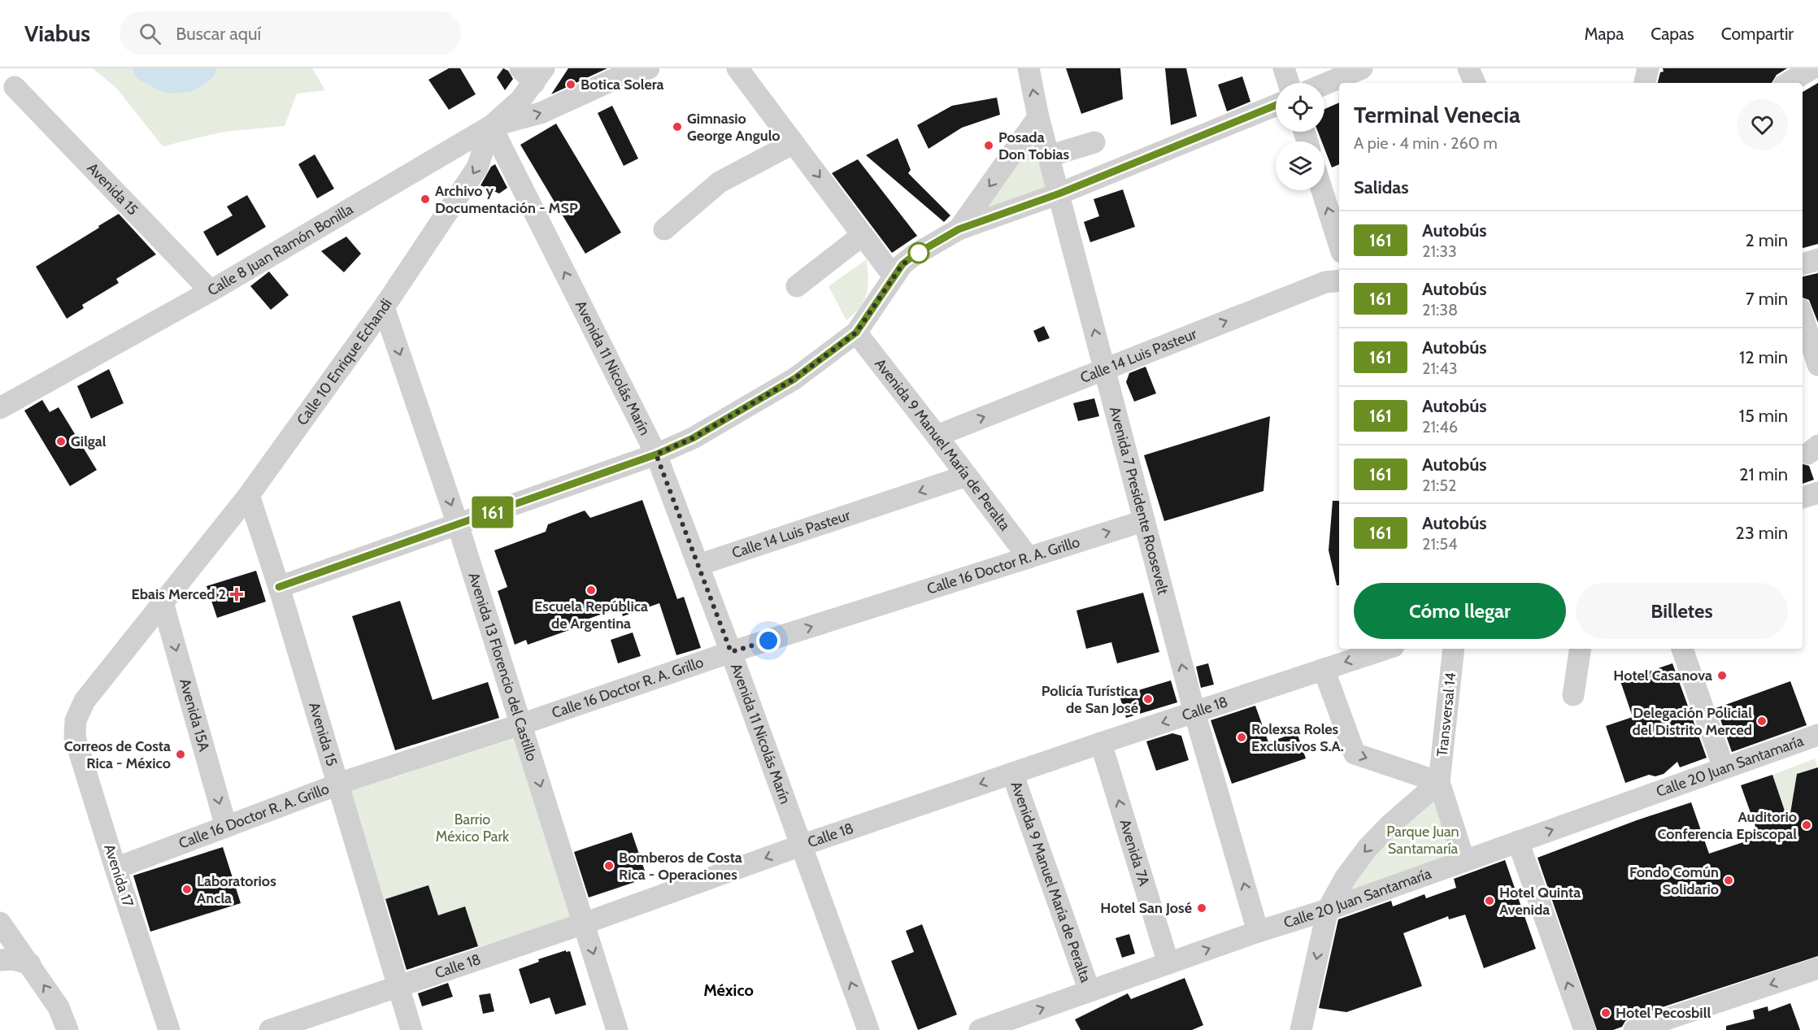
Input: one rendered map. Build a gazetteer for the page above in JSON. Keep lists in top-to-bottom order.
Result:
{
  "streets": {
    "street": [
      "Avenida 15",
      "Calle 8 Juan Ramón Bonilla",
      "Calle 14 Luis Pasteur",
      "Calle 10 Enrique Echandi",
      "Avenida 11 Nicolás Marín",
      "Avenida 9 Manuel María de Peralta",
      "Avenida 7 Presidente Roosevelt",
      "Calle 16 Doctor R. A. Grillo",
      "Avenida 13 Florencio del Castillo",
      "Calle 18",
      "Avenida 15A",
      "Transversal 14",
      "Calle 20 Juan Santamaría",
      "Avenida 7A",
      "Avenida 17"
    ]
  },
  "crossings": [
    ["Avenida 15", "Calle 8 Juan Ramón Bonilla"],
    ["Avenida 15", "Calle 10 Enrique Echandi"],
    ["Avenida 15", "Calle 16 Doctor R. A. Grillo"],
    ["Avenida 15", "Calle 18"],
    ["Calle 8 Juan Ramón Bonilla", "Calle 10 Enrique Echandi"],
    ["Calle 8 Juan Ramón Bonilla", "Avenida 11 Nicolás Marín"],
    ["Calle 14 Luis Pasteur", "Avenida 11 Nicolás Marín"],
    ["Calle 14 Luis Pasteur", "Avenida 9 Manuel María de Peralta"],
    ["Calle 14 Luis Pasteur", "Avenida 7 Presidente Roosevelt"],
    ["Calle 10 Enrique Echandi", "Avenida 11 Nicolás Marín"],
    ["Calle 10 Enrique Echandi", "Avenida 13 Florencio del Castillo"],
    ["Calle 10 Enrique Echandi", "Avenida 15A"],
    ["Calle 10 Enrique Echandi", "Avenida 17"],
    ["Avenida 11 Nicolás Marín", "Calle 16 Doctor R. A. Grillo"],
    ["Avenida 11 Nicolás Marín", "Calle 18"],
    ["Avenida 9 Manuel María de Peralta", "Calle 16 Doctor R. A. Grillo"],
    ["Avenida 9 Manuel María de Peralta", "Calle 18"],
    ["Avenida 9 Manuel María de Peralta", "Calle 20 Juan Santamaría"],
    ["Avenida 7 Presidente Roosevelt", "Calle 16 Doctor R. A. Grillo"],
    ["Avenida 7 Presidente Roosevelt", "Calle 18"],
    ["Avenida 7 Presidente Roosevelt", "Calle 20 Juan Santamaría"],
    ["Calle 16 Doctor R. A. Grillo", "Avenida 13 Florencio del Castillo"],
    ["Calle 16 Doctor R. A. Grillo", "Avenida 15A"],
    ["Calle 16 Doctor R. A. Grillo", "Avenida 17"],
    ["Avenida 13 Florencio del Castillo", "Calle 18"],
    ["Calle 18", "Avenida 7A"],
    ["Calle 20 Juan Santamaría", "Avenida 7A"]
  ],
  "one_way": [
    "Avenida 11 Nicolás Marín",
    "Avenida 7 Presidente Roosevelt",
    "Calle 16 Doctor R. A. Grillo",
    "Avenida 13 Florencio del Castillo",
    "Calle 18",
    "Avenida 15A",
    "Calle 20 Juan Santamaría",
    "Avenida 7A"
  ],
  "districts": ["México"],
  "parks": ["Barrio México Park", "Parque Juan Santamaría"],
  "places": {
    "other": [
      "Botica Solera",
      "Gimnasio George Angulo",
      "Posada Don Tobias",
      "Archivo y Documentación - MSP",
      "Gilgal",
      "Escuela República de Argentina",
      "Hotel Casanova",
      "Policía Turística de San José",
      "Delegación Policial del Distrito Merced",
      "Rolexsa Roles Exclusivos S.A.",
      "Correos de Costa Rica - México",
      "Auditorio Conferencia Episcopal",
      "Bomberos de Costa Rica - Operaciones",
      "Fondo Común Solidario",
      "Laboratorios Ancla",
      "Hotel Quinta Avenida",
      "Hotel San José",
      "Hotel Pecosbill"
    ],
    "health": ["Ebais Merced 2"]
  },
  "lines": ["bus line 161"],
  "page": {
    "header": "Viabus",
    "search": "Buscar aquí",
    "nav": ["Mapa", "Capas", "Compartir"],
    "on_map": "161",
    "heading": [
      ["Terminal Venecia", "A pie · 4 min · 260 m"],
      "Salidas"
    ],
    "list": [
      {
        "mark": "161",
        "name": "Autobús",
        "note": "21:33",
        "value": "2 min"
      },
      {
        "mark": "161",
        "name": "Autobús",
        "note": "21:38",
        "value": "7 min"
      },
      {
        "mark": "161",
        "name": "Autobús",
        "note": "21:43",
        "value": "12 min"
      },
      {
        "mark": "161",
        "name": "Autobús",
        "note": "21:46",
        "value": "15 min"
      },
      {
        "mark": "161",
        "name": "Autobús",
        "note": "21:52",
        "value": "21 min"
      },
      {
        "mark": "161",
        "name": "Autobús",
        "note": "21:54",
        "value": "23 min"
      }
    ],
    "buttons": ["Cómo llegar", "Billetes"]
  }
}
